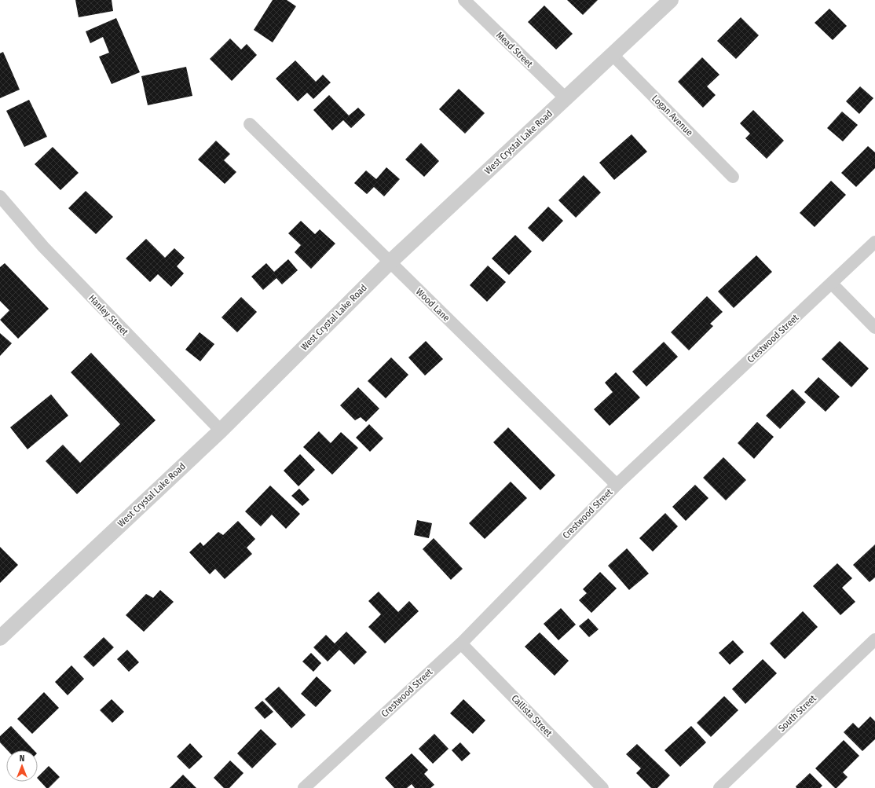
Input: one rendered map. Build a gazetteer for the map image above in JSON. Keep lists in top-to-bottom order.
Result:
{
  "streets": {
    "street": [
      "Mead Street",
      "Logan Avenue",
      "West Crystal Lake Road",
      "Wood Lane",
      "Hanley Street",
      "Crestwood Street",
      "South Street",
      "Callista Street"
    ]
  },
  "crossings": [
    ["Mead Street", "West Crystal Lake Road"],
    ["Logan Avenue", "West Crystal Lake Road"],
    ["West Crystal Lake Road", "Wood Lane"],
    ["West Crystal Lake Road", "Hanley Street"],
    ["Wood Lane", "Crestwood Street"],
    ["Crestwood Street", "Callista Street"]
  ],
  "north": "top"
}
